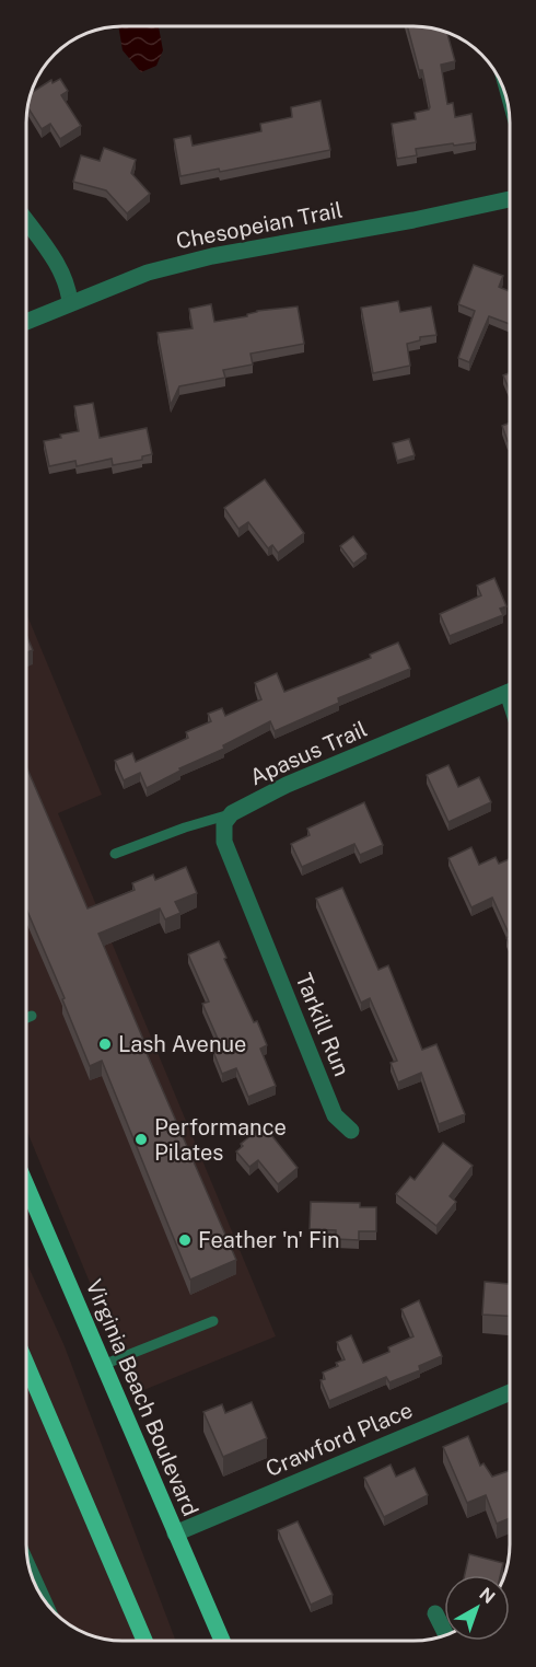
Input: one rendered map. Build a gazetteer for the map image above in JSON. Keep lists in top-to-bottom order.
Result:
{
  "streets": {
    "main road": ["Virginia Beach Boulevard"],
    "street": [
      "Chesopeian Trail",
      "Apasus Trail",
      "Tarkill Run",
      "Crawford Place"
    ]
  },
  "crossings": [
    ["Apasus Trail", "Tarkill Run"],
    ["Virginia Beach Boulevard", "Crawford Place"]
  ],
  "places": ["Lash Avenue", "Performance Pilates", "Feather 'n' Fin"],
  "north": "top right"
}
